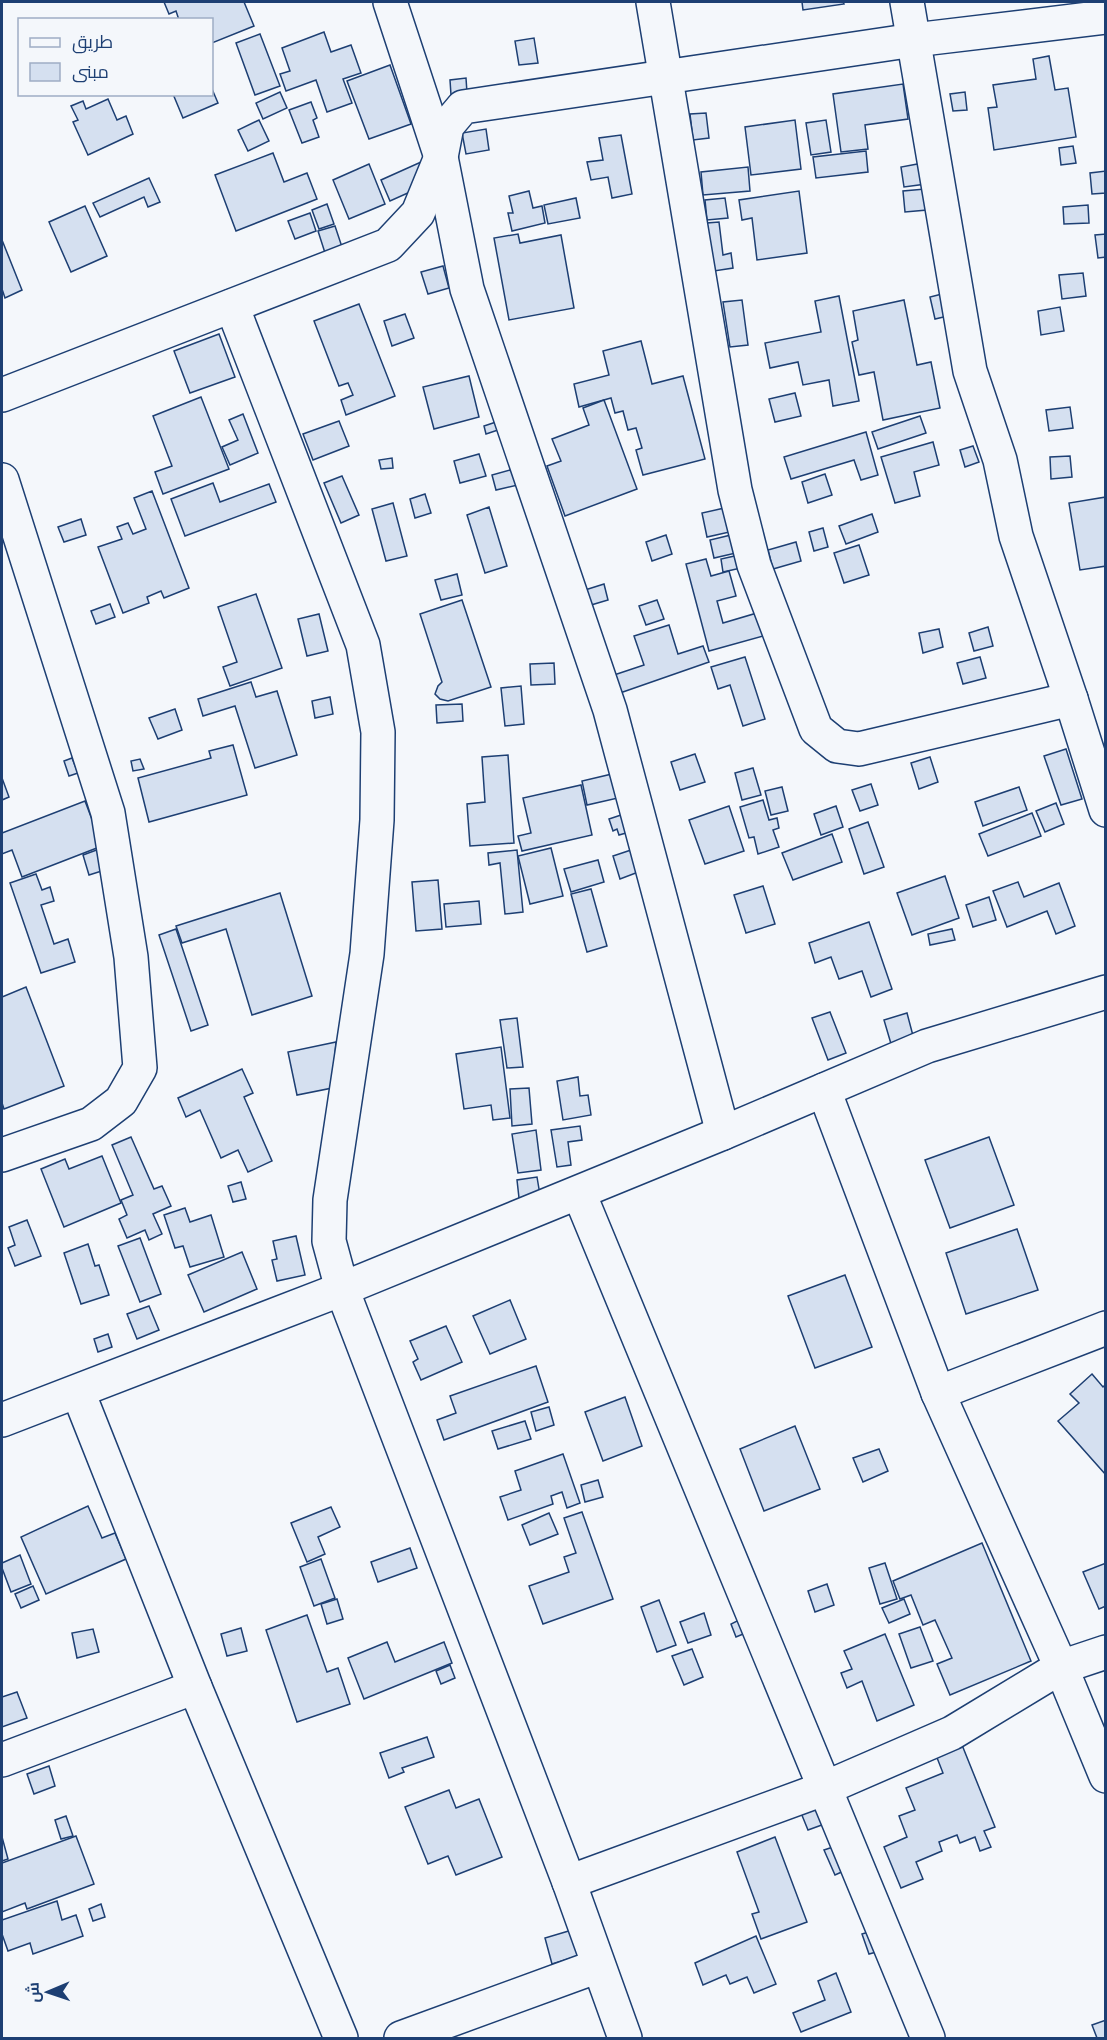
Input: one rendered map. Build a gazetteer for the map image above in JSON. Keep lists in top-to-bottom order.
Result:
{
  "legend": ["طريق", "مبنى"],
  "north": "left"
}
